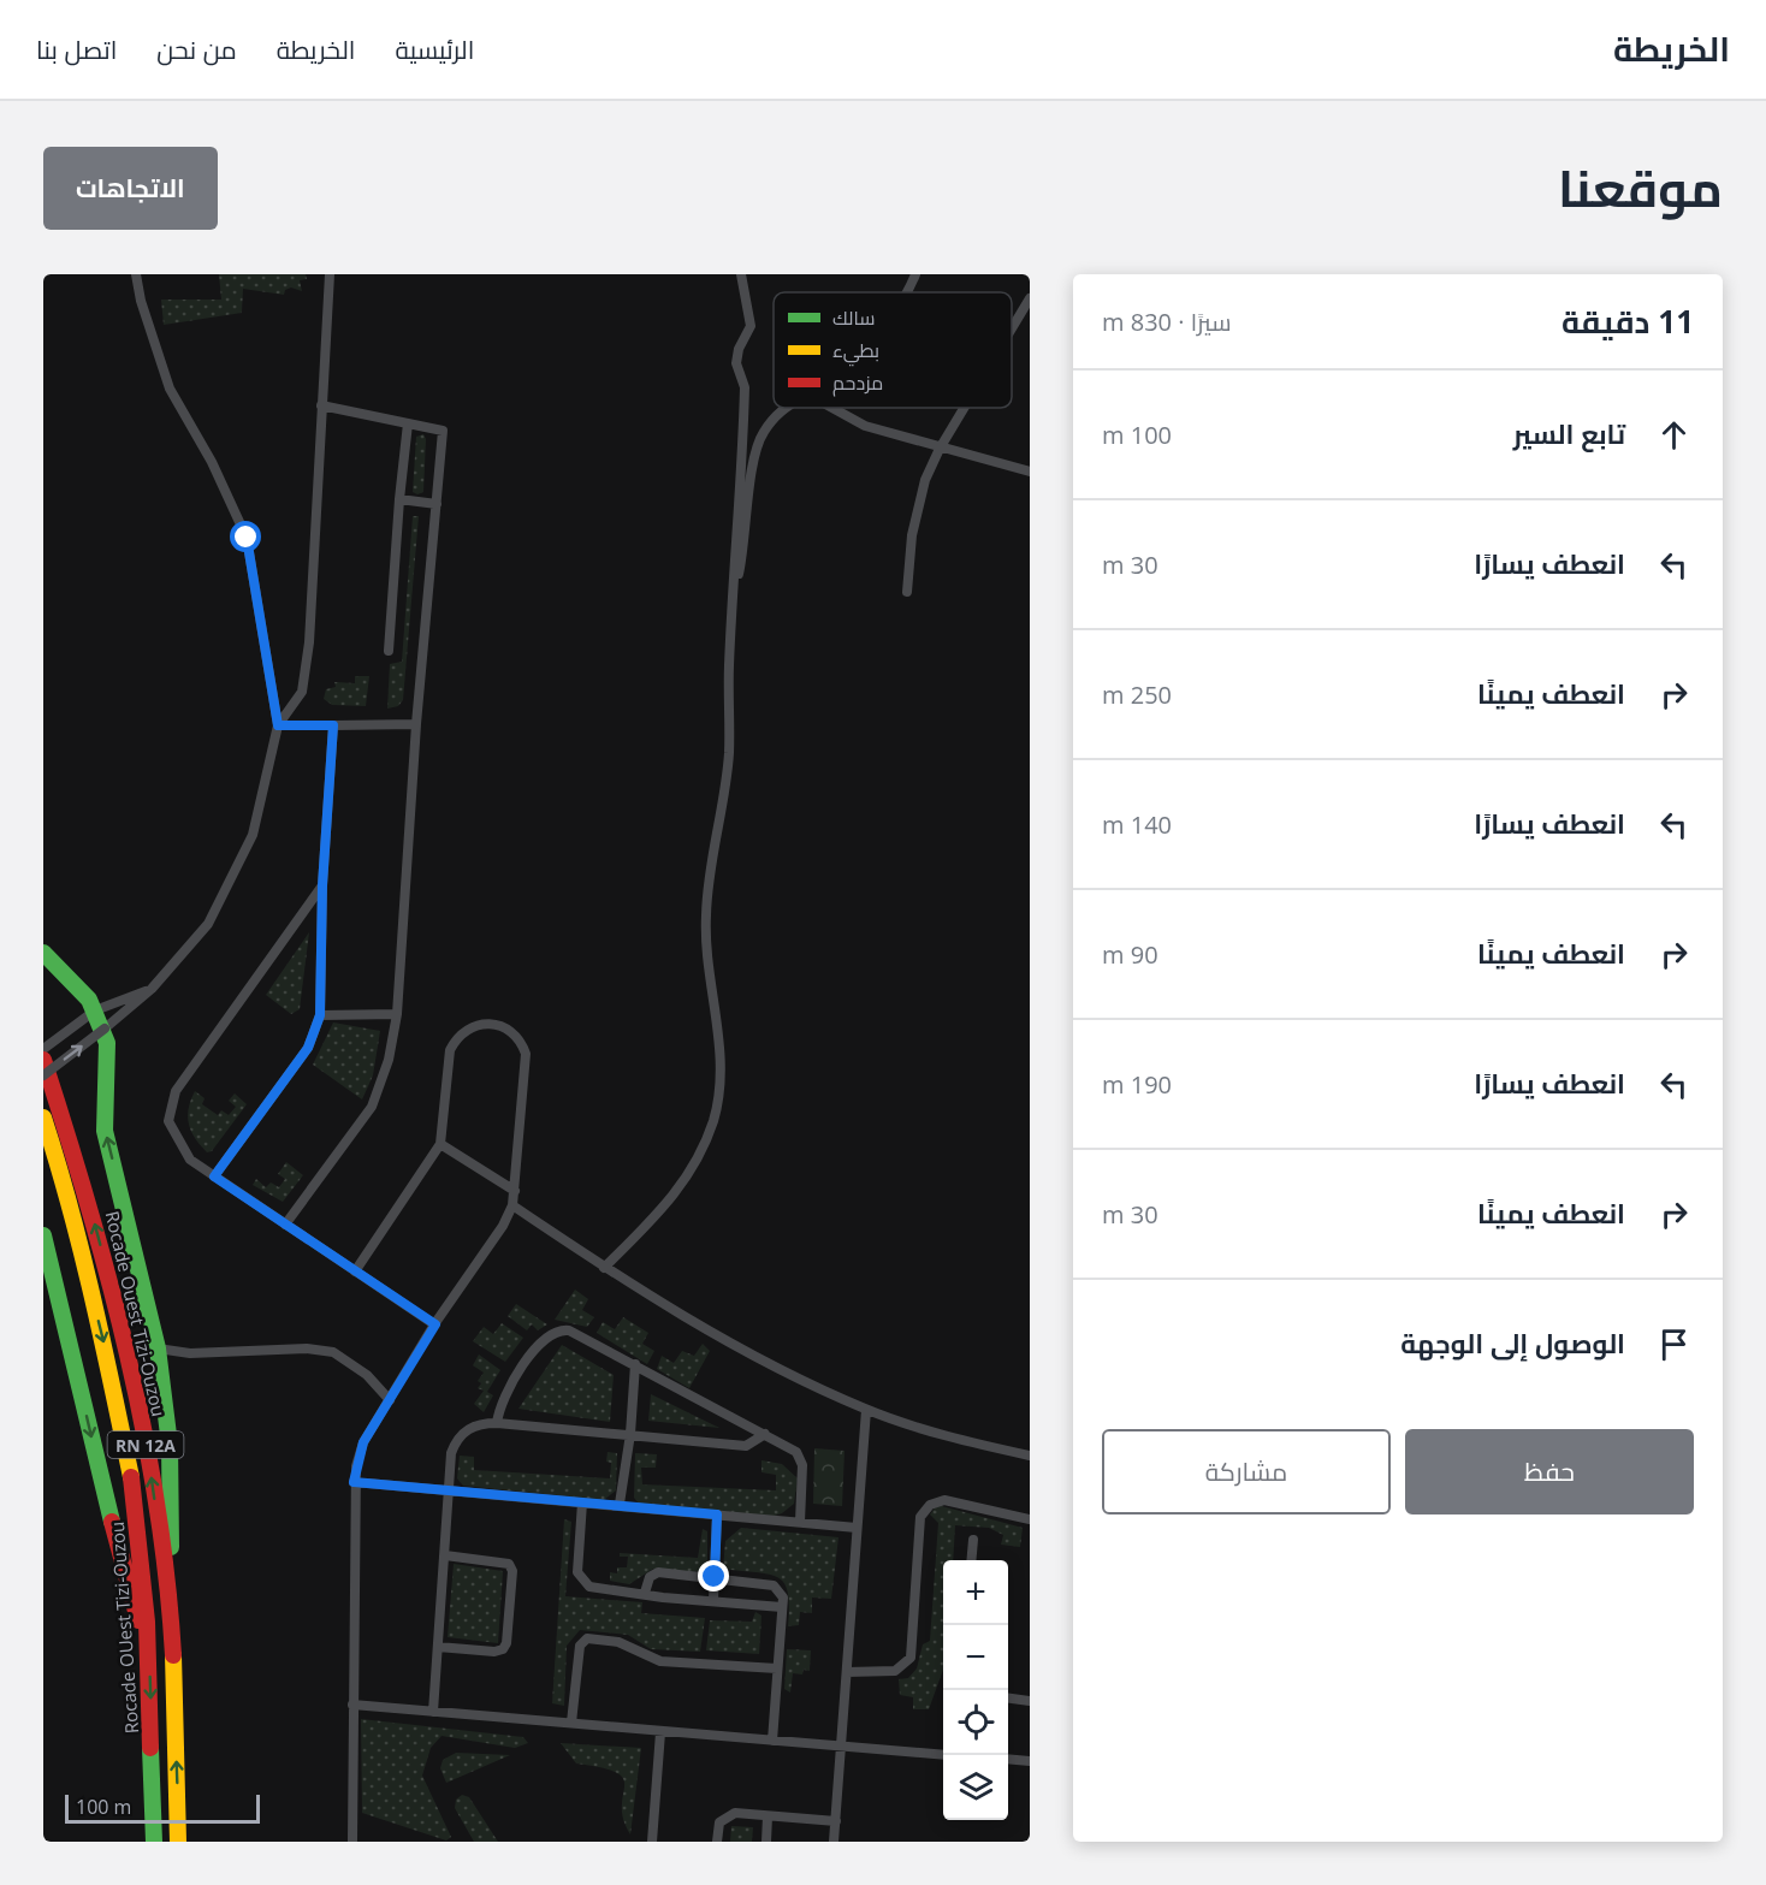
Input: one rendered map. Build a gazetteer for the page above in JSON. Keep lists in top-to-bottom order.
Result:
{
  "streets": {
    "highway": ["Rocade Ouest Tizi-Ouzou", "RN 12A", "Rocade OUest Tizi-Ouzou"]
  },
  "legend": ["سالك", "بطيء", "مزدحم"],
  "scale_bar": "100 m",
  "page": {
    "header": "الخريطة",
    "nav": [
      "الرئيسية",
      "الخريطة",
      "من نحن",
      "اتصل بنا"
    ],
    "title": "موقعنا",
    "buttons": [
      "الاتجاهات",
      ["حفظ", "مشاركة"]
    ],
    "heading": ["11 دقيقة", "سيرًا · 830 m"],
    "list": [
      ["تابع السير", "100 m"],
      ["انعطف يسارًا", "30 m"],
      ["انعطف يمينًا", "250 m"],
      ["انعطف يسارًا", "140 m"],
      ["انعطف يمينًا", "90 m"],
      ["انعطف يسارًا", "190 m"],
      ["انعطف يمينًا", "30 m"],
      "الوصول إلى الوجهة"
    ],
    "map_buttons": ["+", "−"],
    "scale": "100 m"
  }
}
